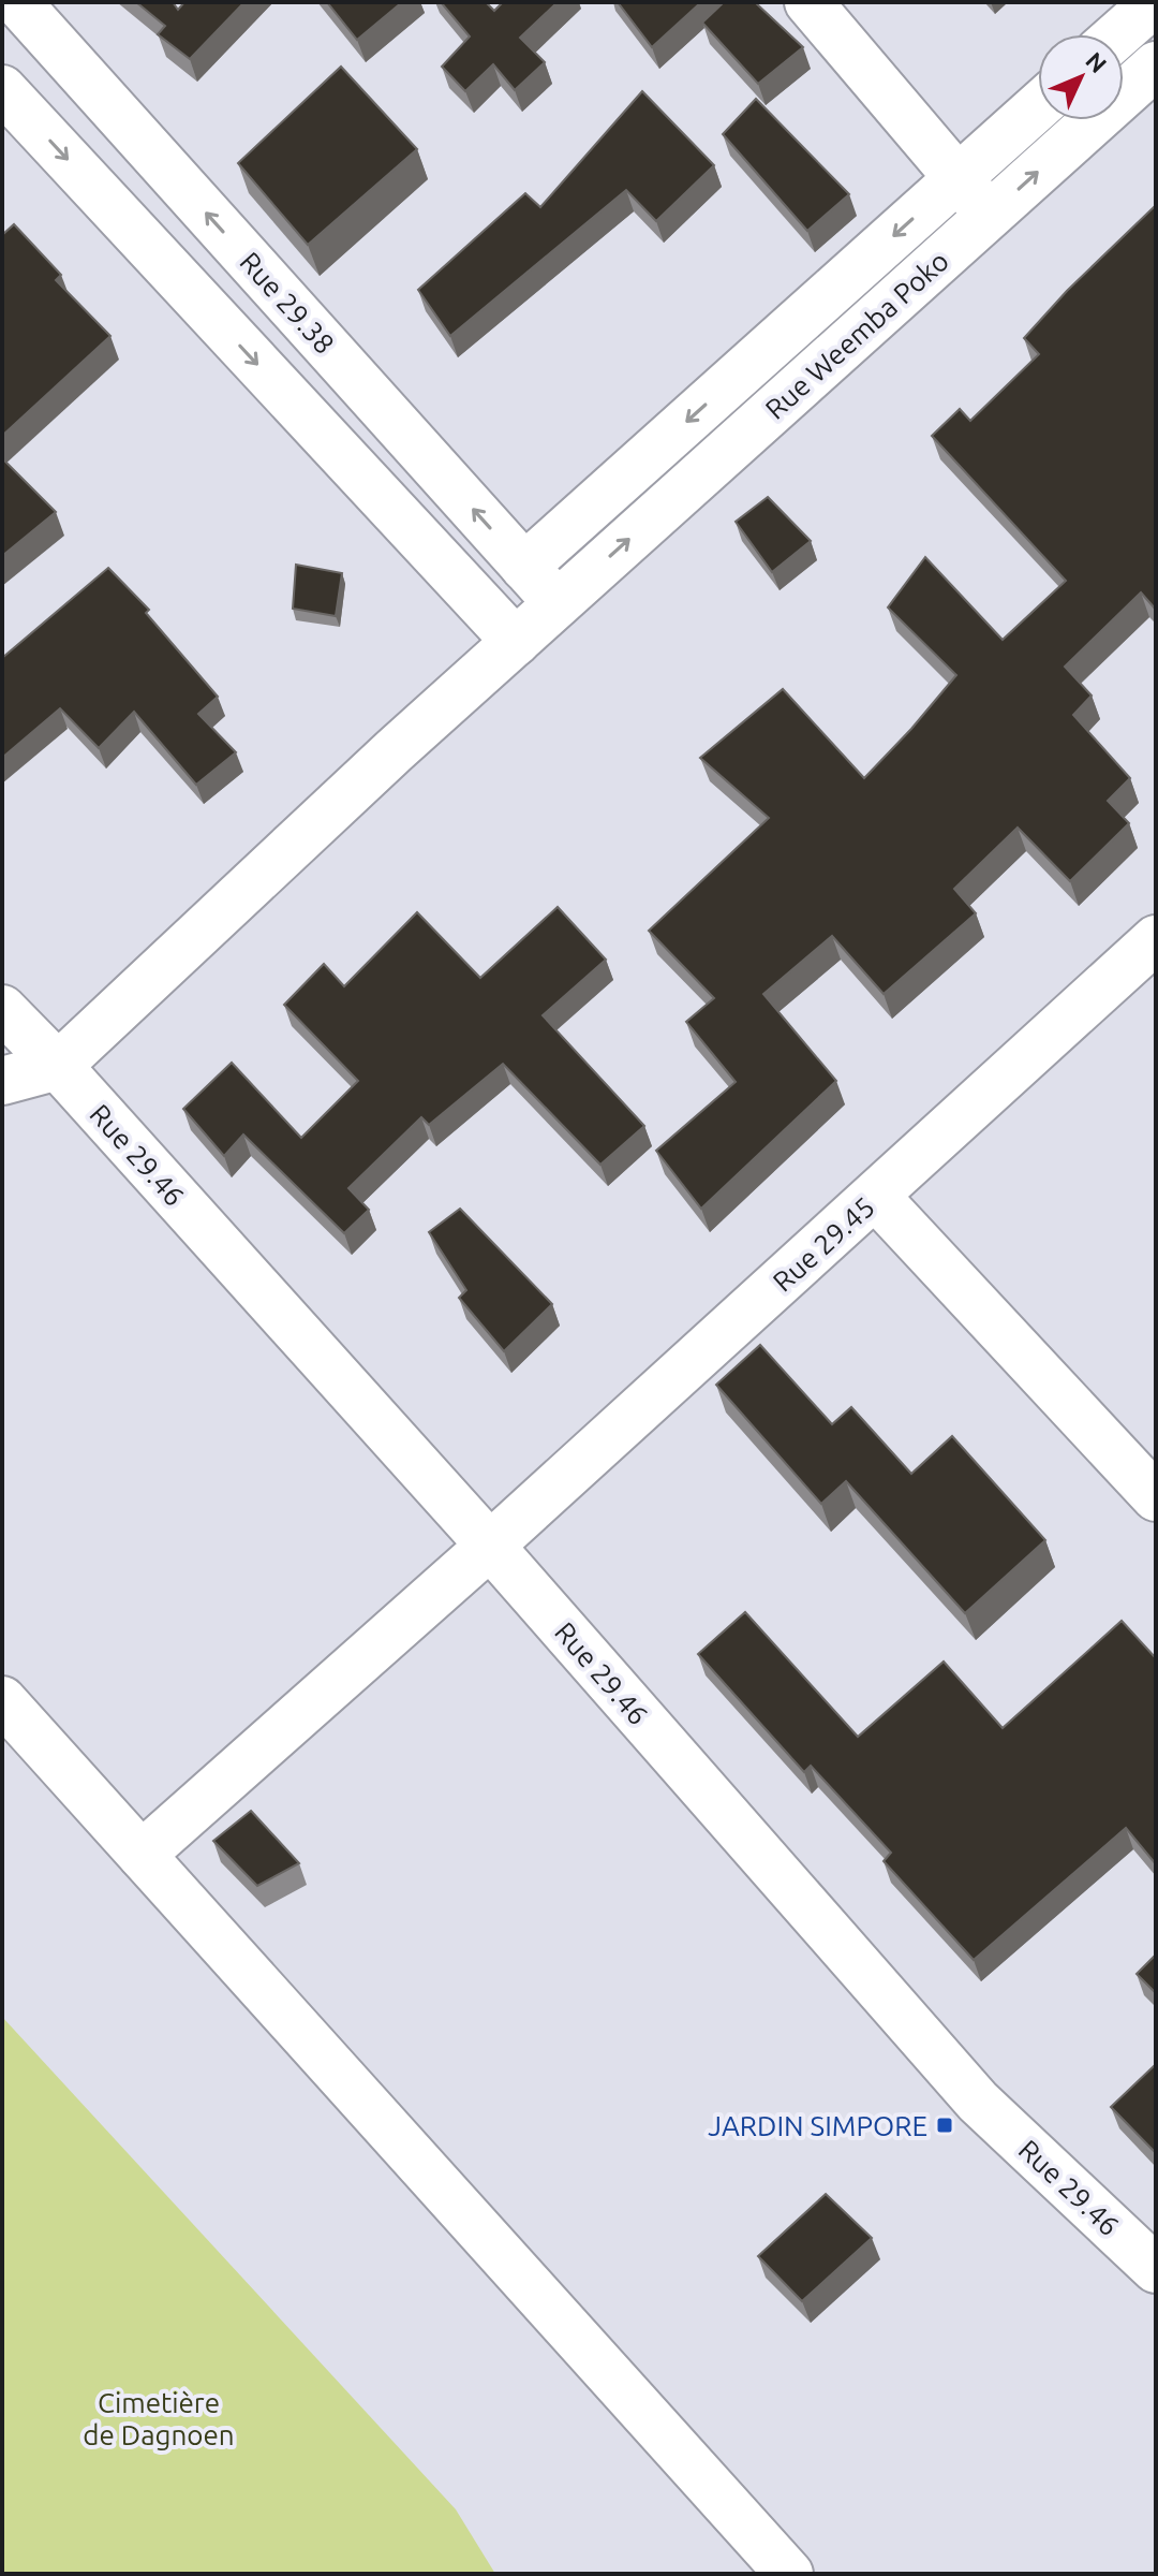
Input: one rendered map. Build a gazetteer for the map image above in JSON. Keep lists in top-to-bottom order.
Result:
{
  "streets": {
    "street": [
      "Rue 29.38",
      "Rue Weemba Poko",
      "Rue 29.46",
      "Rue 29.45"
    ]
  },
  "crossings": [
    ["Rue 29.38", "Rue Weemba Poko"],
    ["Rue Weemba Poko", "Rue 29.46"],
    ["Rue 29.46", "Rue 29.45"]
  ],
  "parks": ["Cimetière de Dagnoen"],
  "places": {
    "transit": ["JARDIN SIMPORE"]
  },
  "north": "top right"
}
